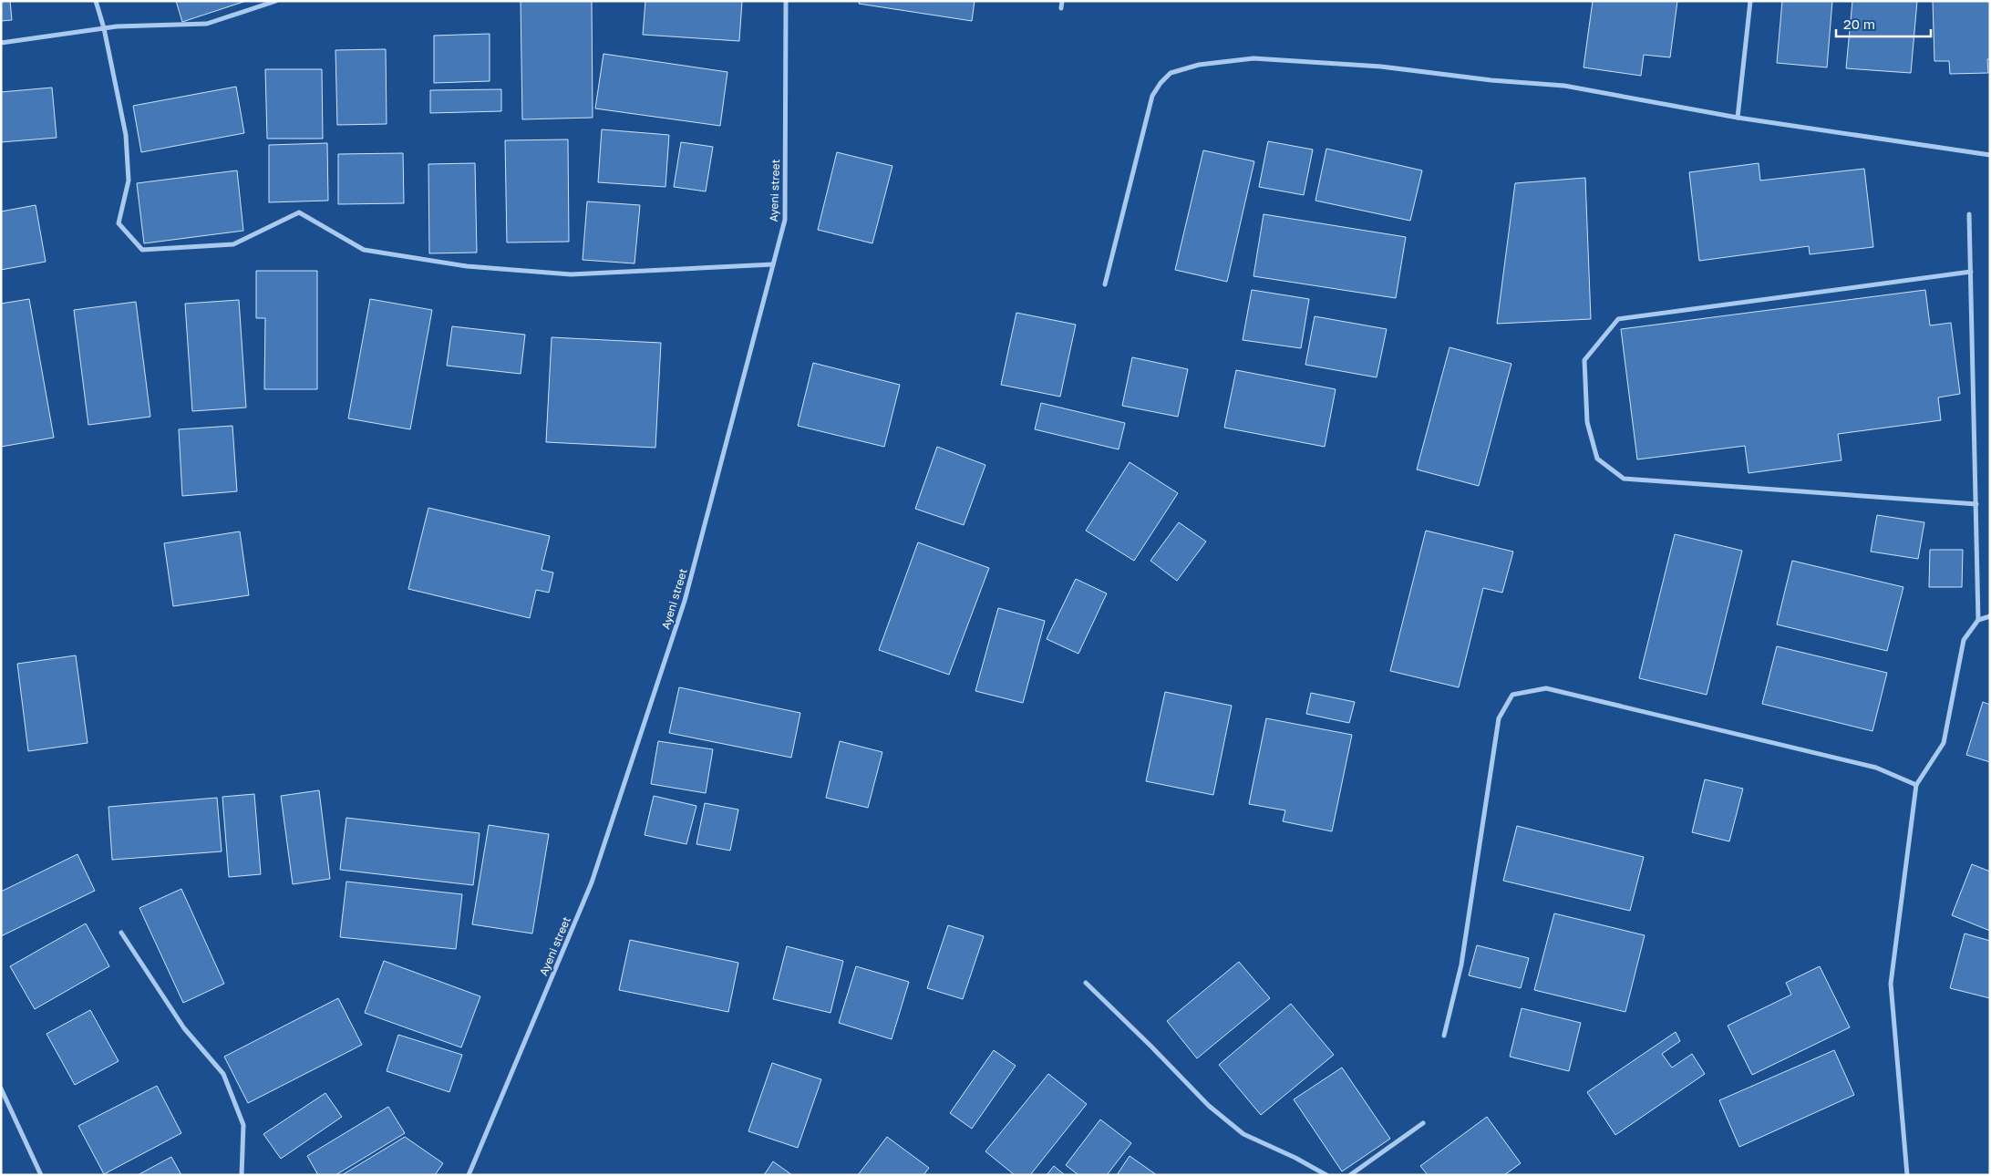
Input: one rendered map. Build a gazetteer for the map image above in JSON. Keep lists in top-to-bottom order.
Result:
{
  "streets": {
    "street": ["Ayeni street"]
  },
  "scale_bar": "20 m"
}
